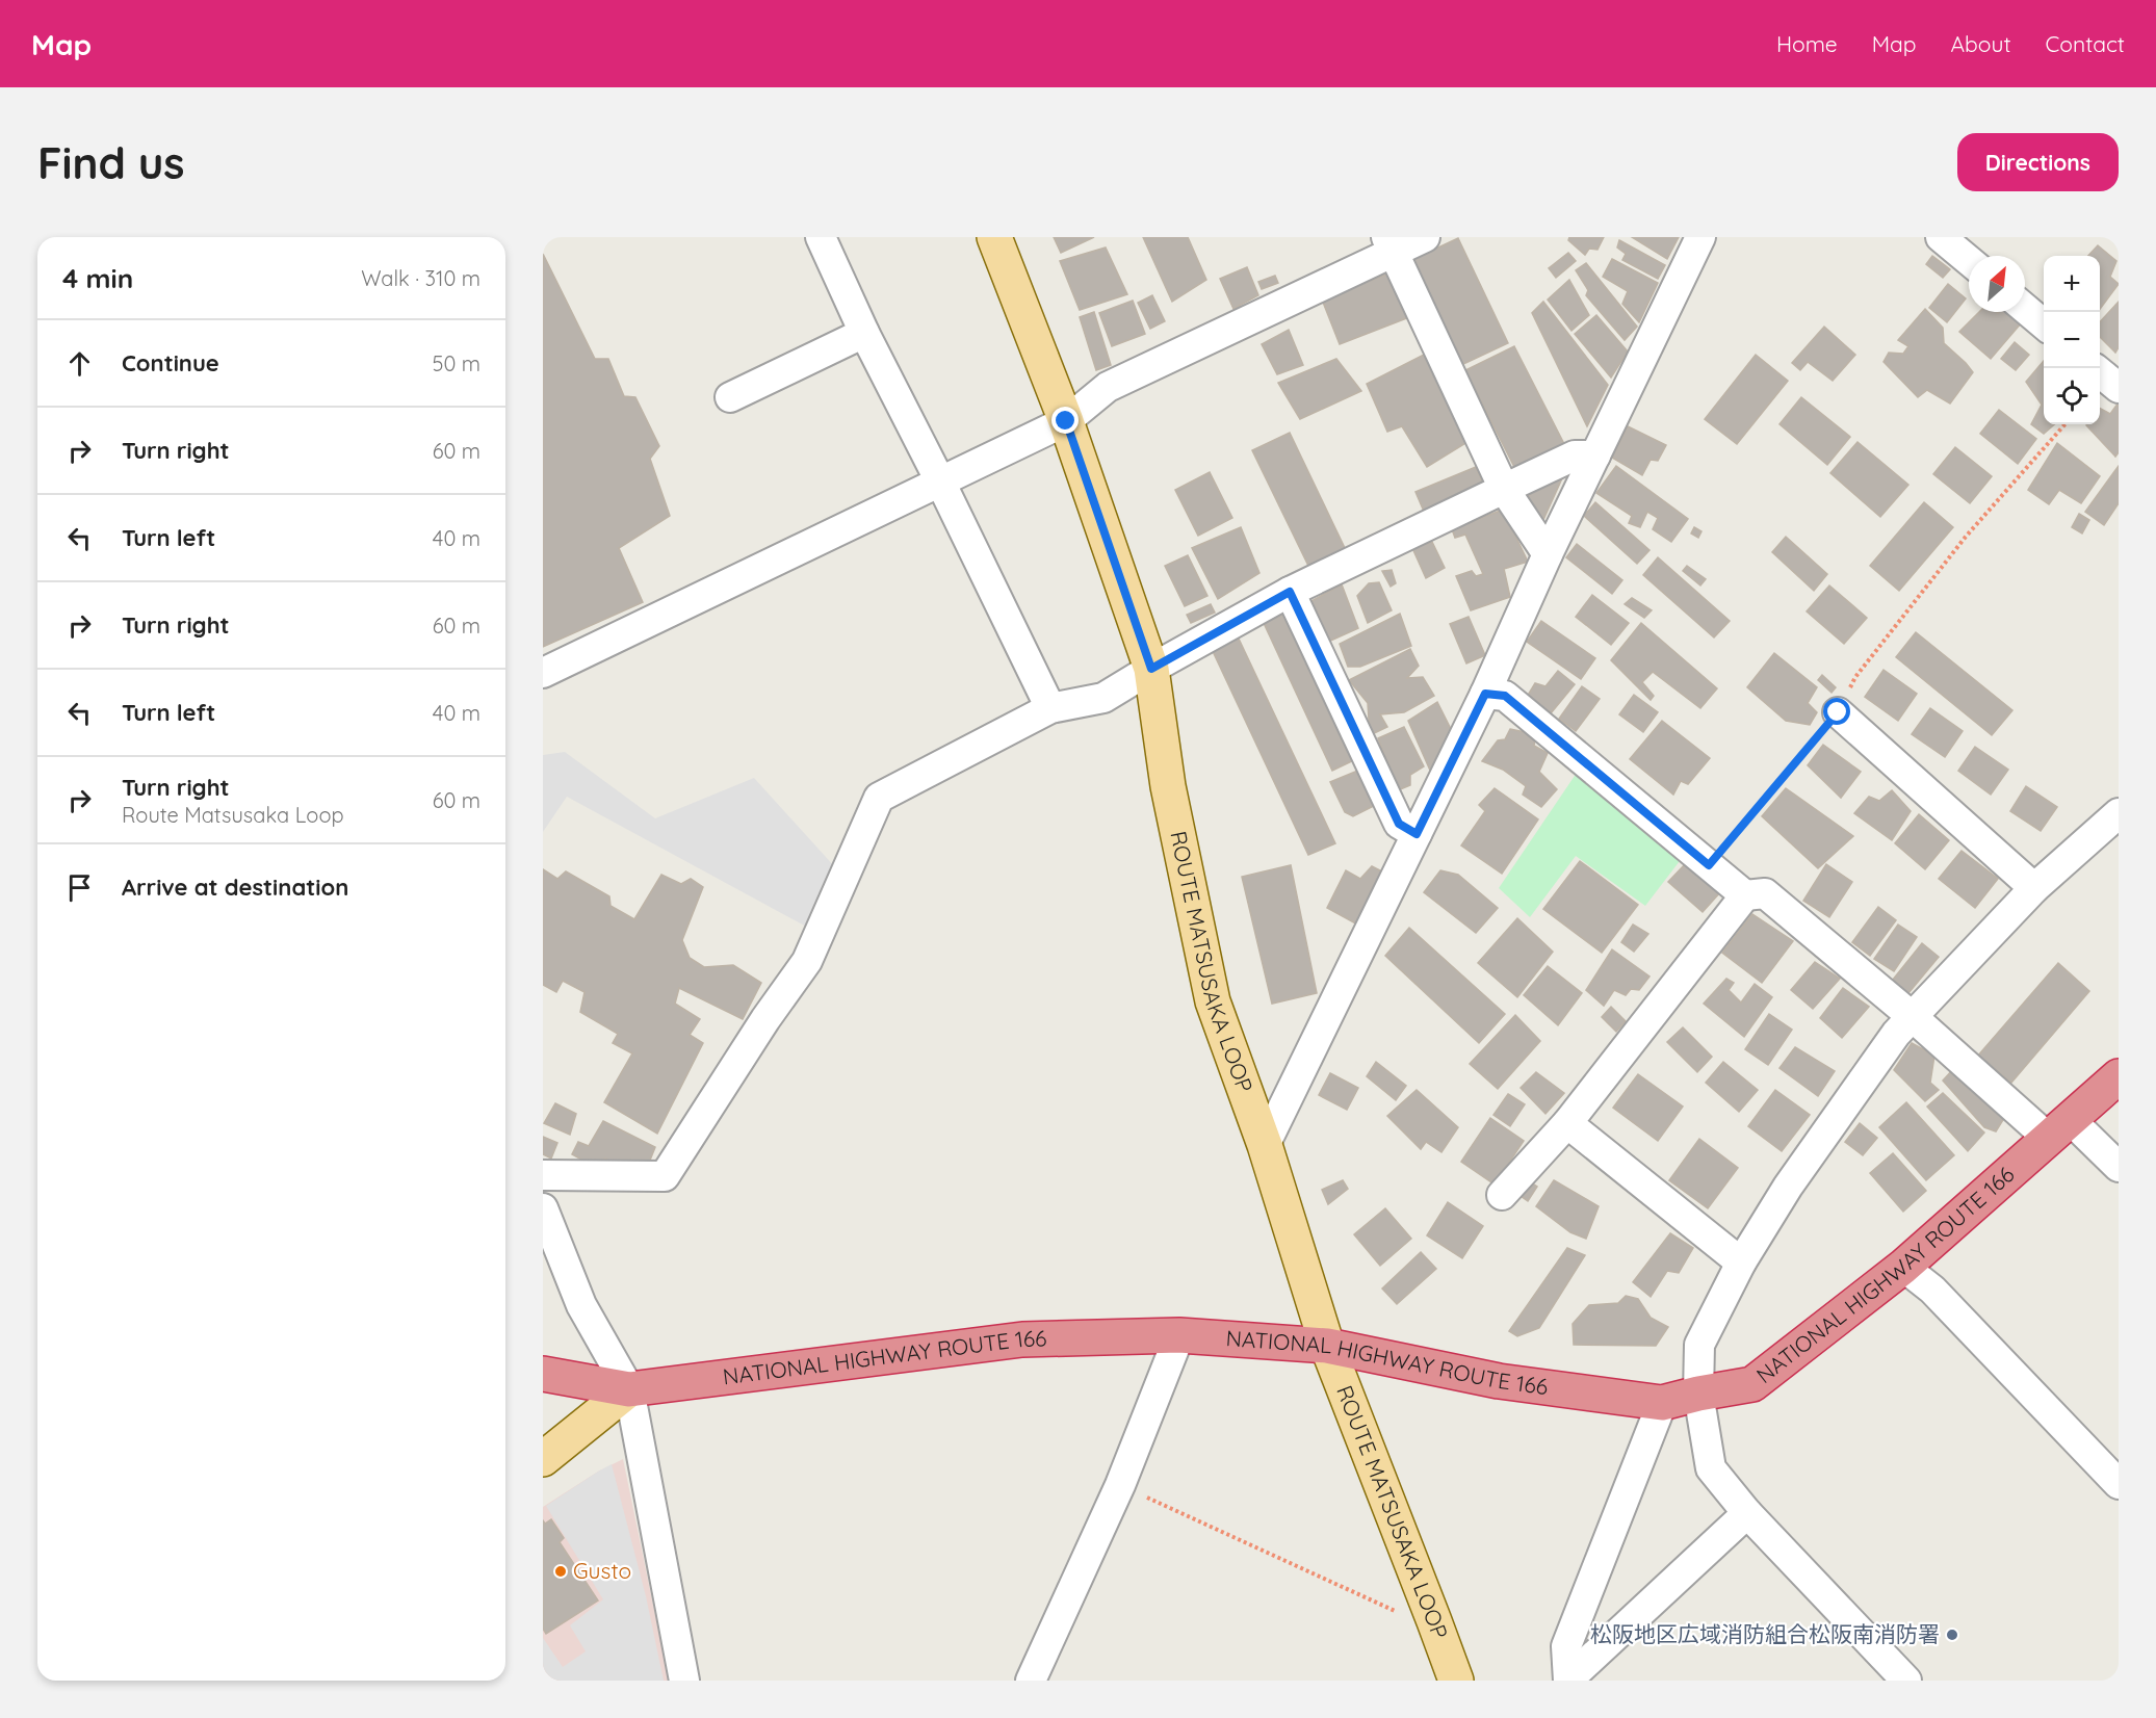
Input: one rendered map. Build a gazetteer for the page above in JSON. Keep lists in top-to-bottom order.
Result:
{
  "streets": {
    "highway": ["NATIONAL HIGHWAY ROUTE 166"],
    "main road": ["ROUTE MATSUSAKA LOOP"]
  },
  "crossings": [
    ["ROUTE MATSUSAKA LOOP", "NATIONAL HIGHWAY ROUTE 166"]
  ],
  "places": ["Gusto", "松阪地区広域消防組合松阪南消防署"],
  "north": "top right",
  "page": {
    "header": "Map",
    "nav": [
      "Home",
      "Map",
      "About",
      "Contact"
    ],
    "buttons": "Directions",
    "title": "Find us",
    "heading": ["4 min", "Walk · 310 m"],
    "map_buttons": ["+", "−"],
    "list": [
      ["Continue", "50 m"],
      ["Turn right", "60 m"],
      ["Turn left", "40 m"],
      ["Turn right", "60 m"],
      ["Turn left", "40 m"],
      ["Turn right", "Route Matsusaka Loop", "60 m"],
      "Arrive at destination"
    ]
  }
}
